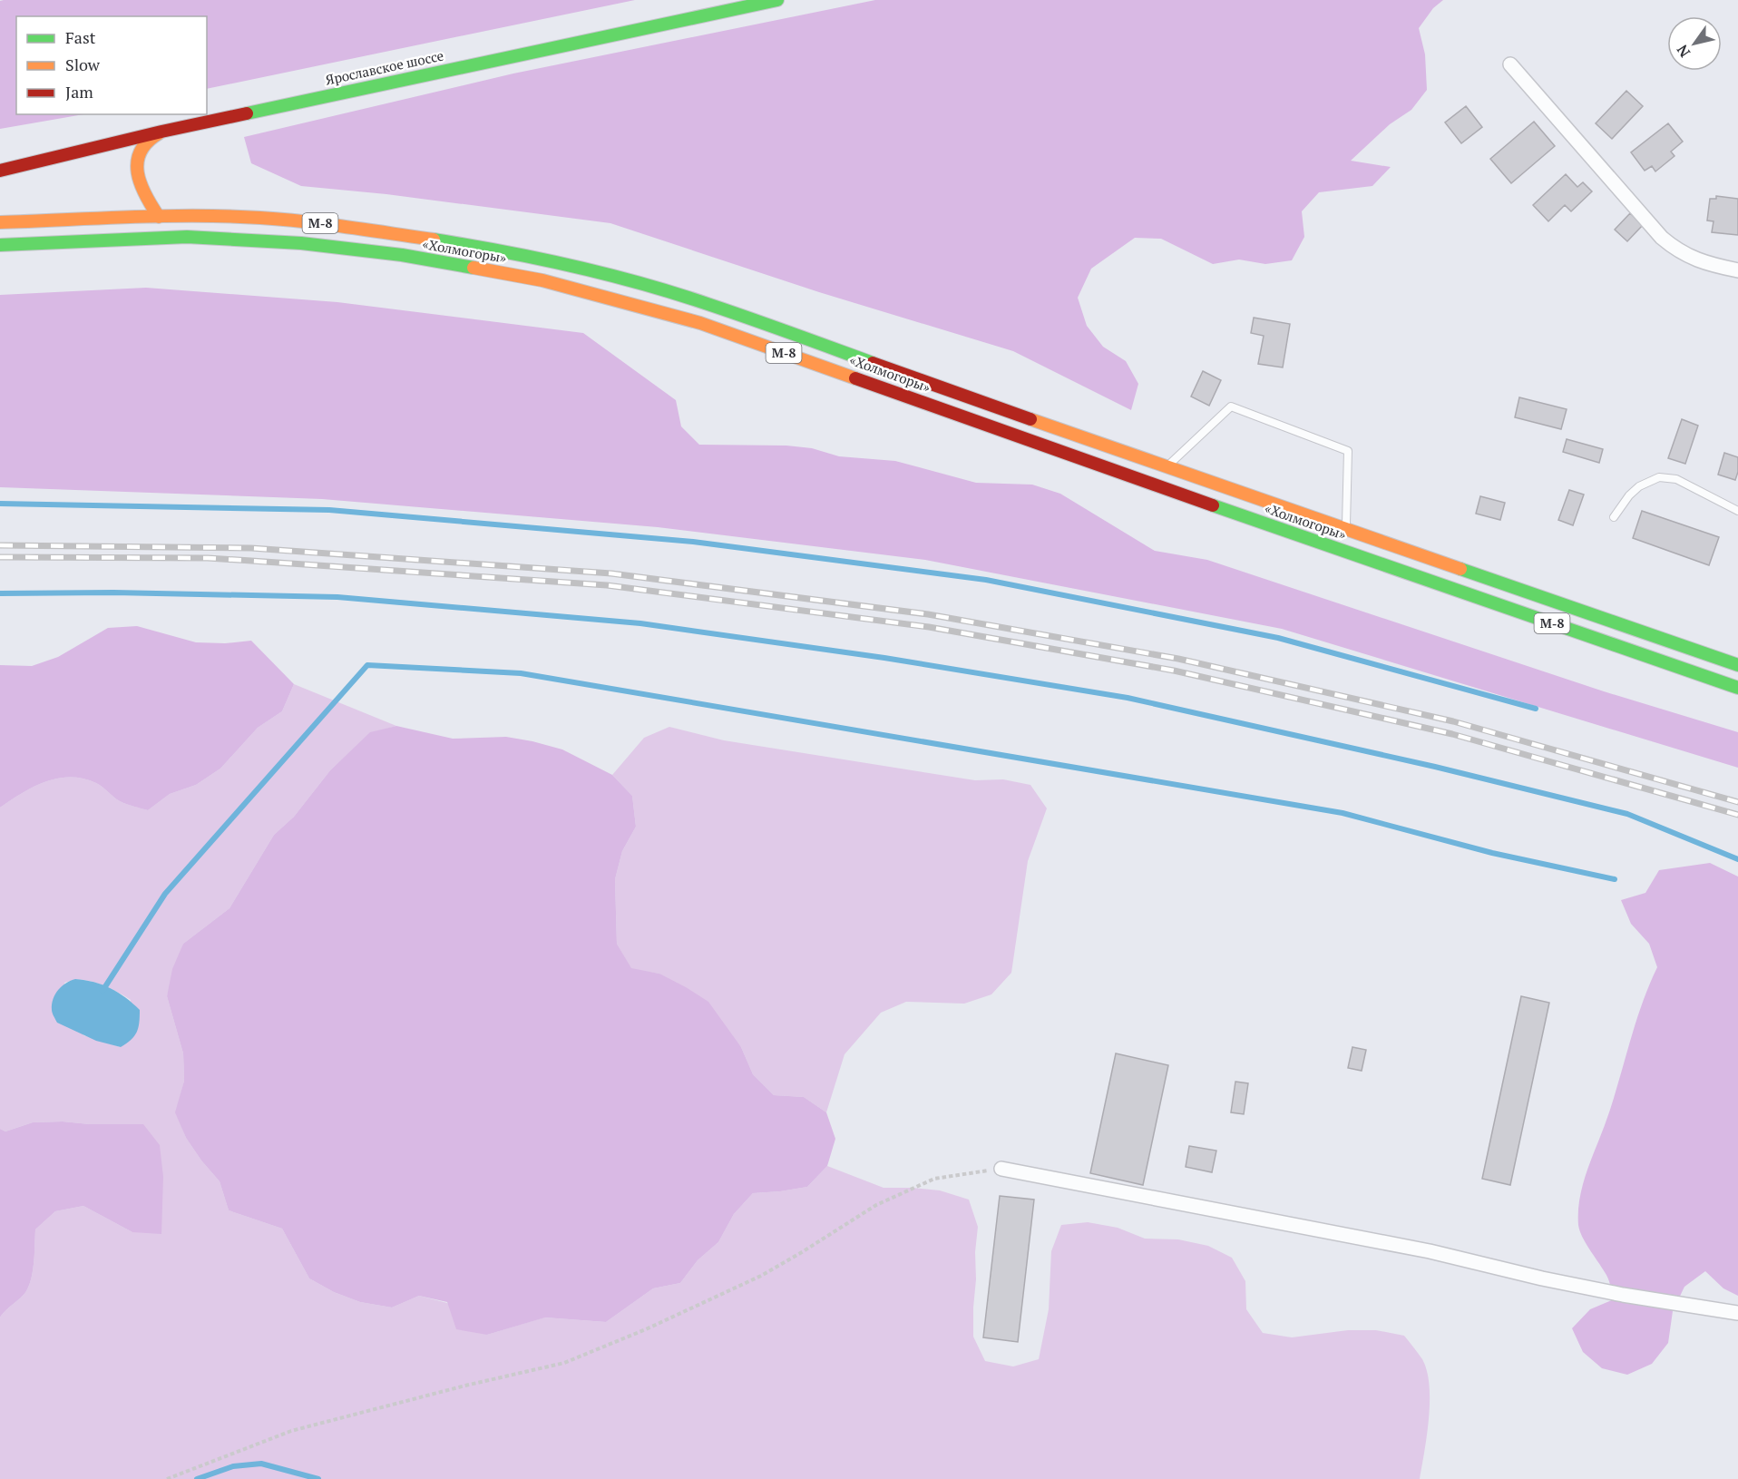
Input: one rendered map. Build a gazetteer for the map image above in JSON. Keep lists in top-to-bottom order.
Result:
{
  "streets": {
    "main road": ["Ярославское шоссе", "М-8", "«Холмогоры»"]
  },
  "legend": ["Fast", "Slow", "Jam"],
  "north": "bottom left"
}
